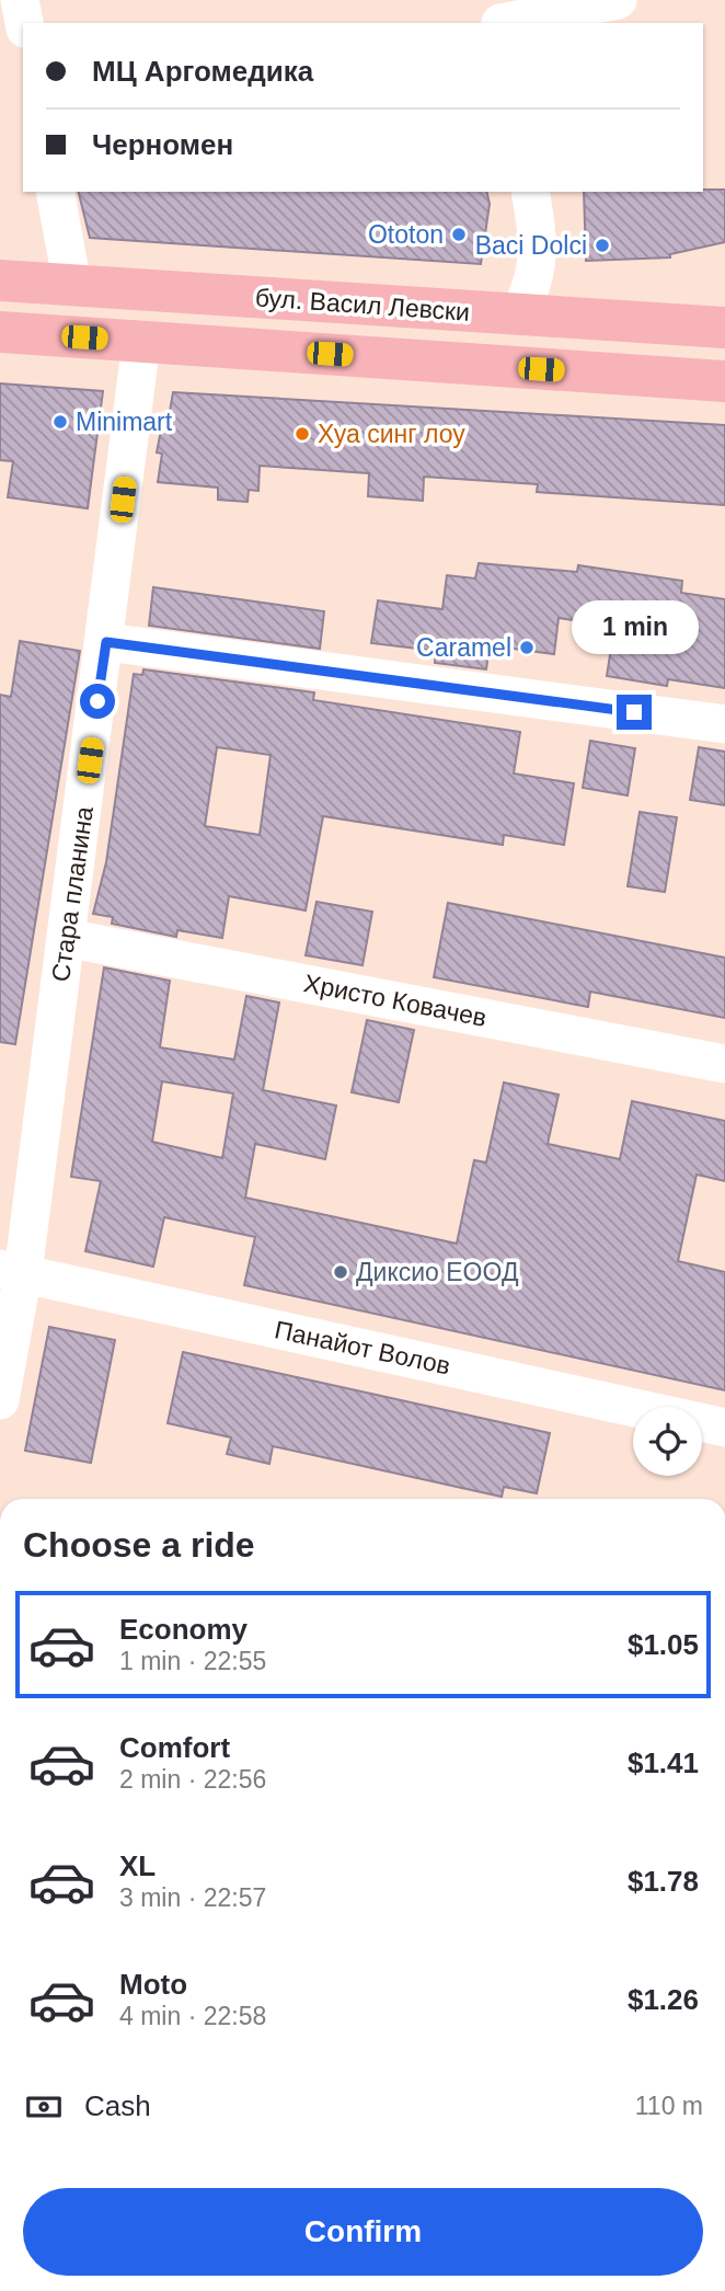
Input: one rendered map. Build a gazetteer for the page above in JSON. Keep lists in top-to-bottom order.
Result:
{
  "streets": {
    "main road": ["бул. Васил Левски"],
    "street": ["Стара планина", "Христо Ковачев", "Панайот Волов"]
  },
  "crossings": [
    ["бул. Васил Левски", "Стара планина"],
    ["Стара планина", "Христо Ковачев"],
    ["Стара планина", "Панайот Волов"]
  ],
  "places": [
    "Ototon",
    "Baci Dolci",
    "Minimart",
    "Хуа синг лоу",
    "Caramel",
    "Диксио ЕООД"
  ],
  "page": {
    "banner": ["МЦ Аргомедика", "Черномен"],
    "bubble": "1 min",
    "heading": "Choose a ride",
    "list": [
      {
        "name": "Economy",
        "note": "1 min · 22:55",
        "value": "$1.05"
      },
      {
        "name": "Comfort",
        "note": "2 min · 22:56",
        "value": "$1.41"
      },
      {
        "name": "XL",
        "note": "3 min · 22:57",
        "value": "$1.78"
      },
      {
        "name": "Moto",
        "note": "4 min · 22:58",
        "value": "$1.26"
      }
    ],
    "pay": ["Cash", "110 m"],
    "buttons": "Confirm"
  }
}
